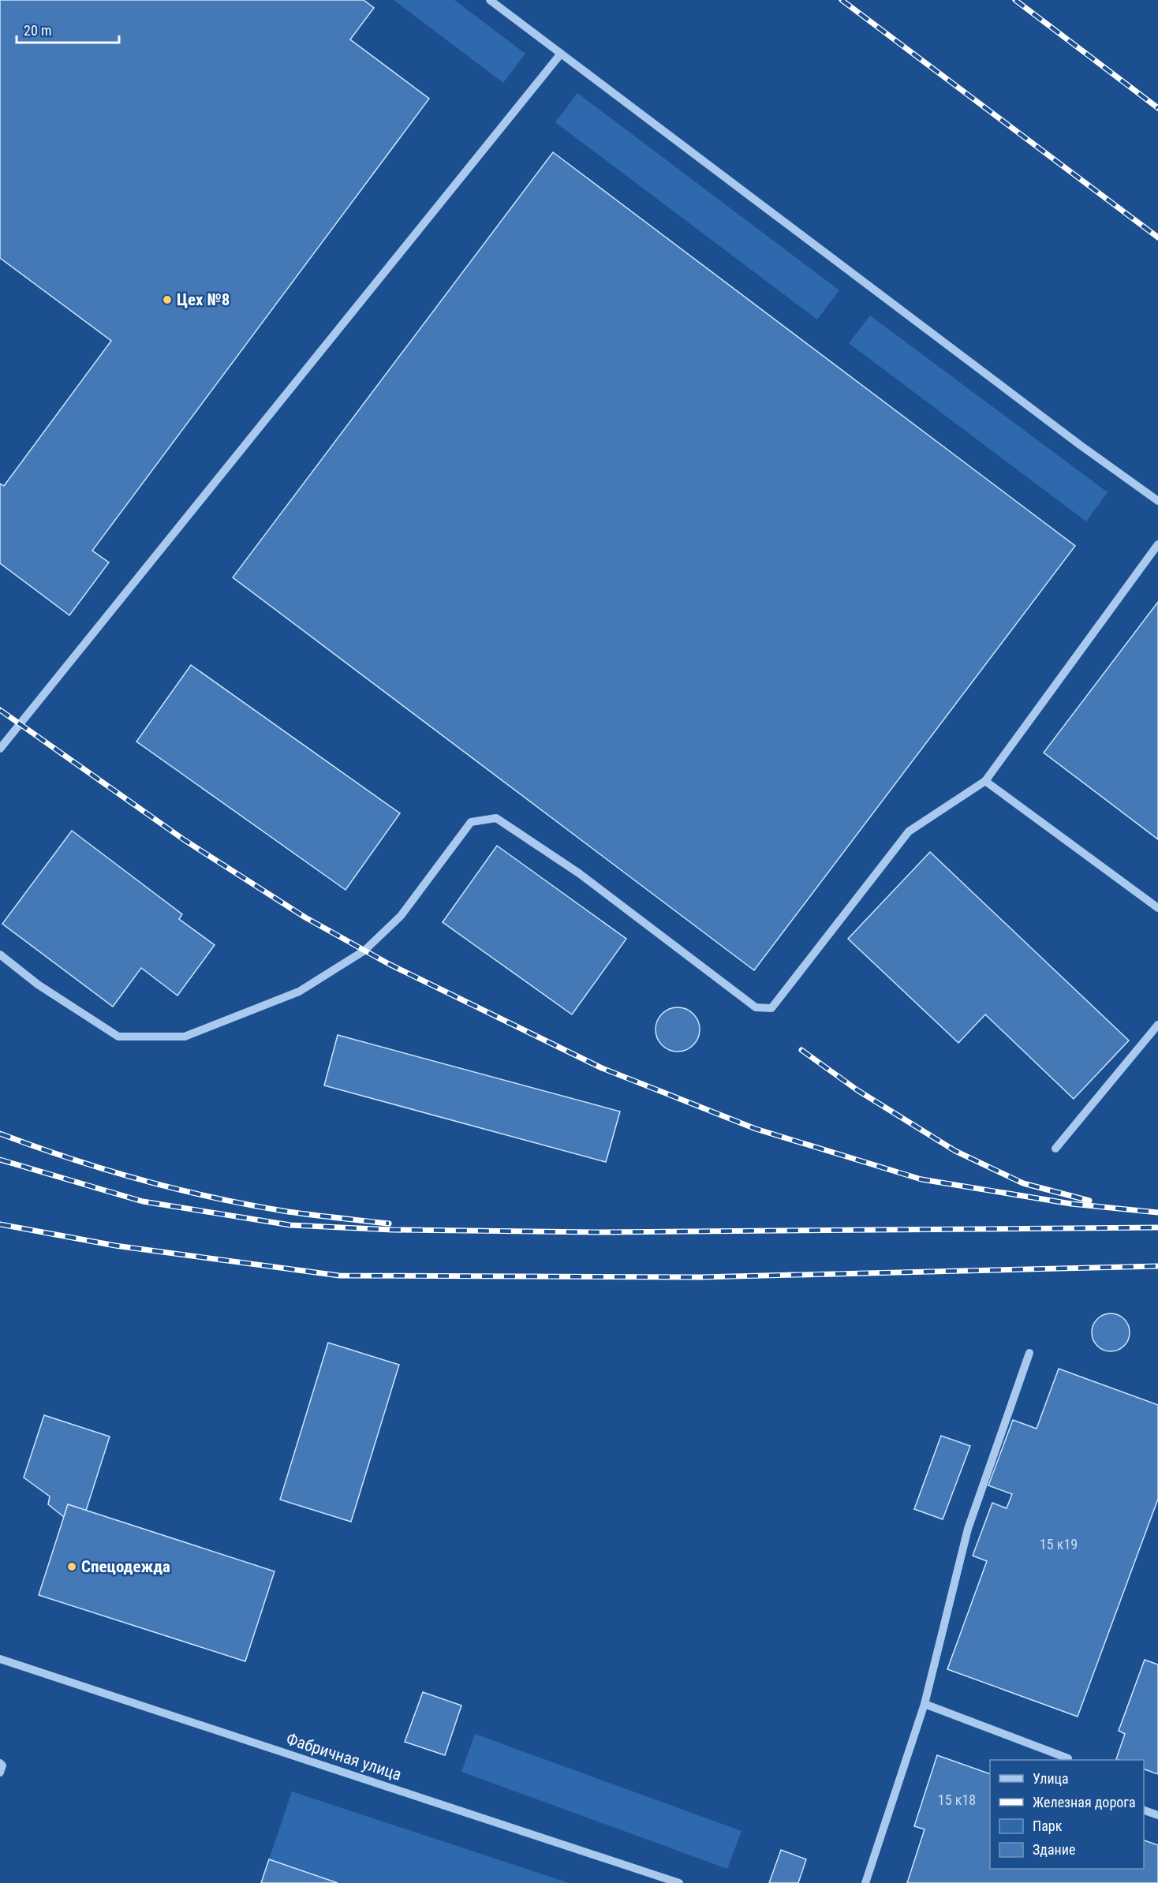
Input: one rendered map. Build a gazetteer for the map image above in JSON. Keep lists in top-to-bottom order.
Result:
{
  "streets": {
    "street": ["Фабричная улица"]
  },
  "places": ["Цех №8", "Спецодежда"],
  "house_numbers": ["15 к19", "15 к18"],
  "legend": [
    "Улица",
    "Железная дорога",
    "Парк",
    "Здание"
  ],
  "scale_bar": "20 m"
}
